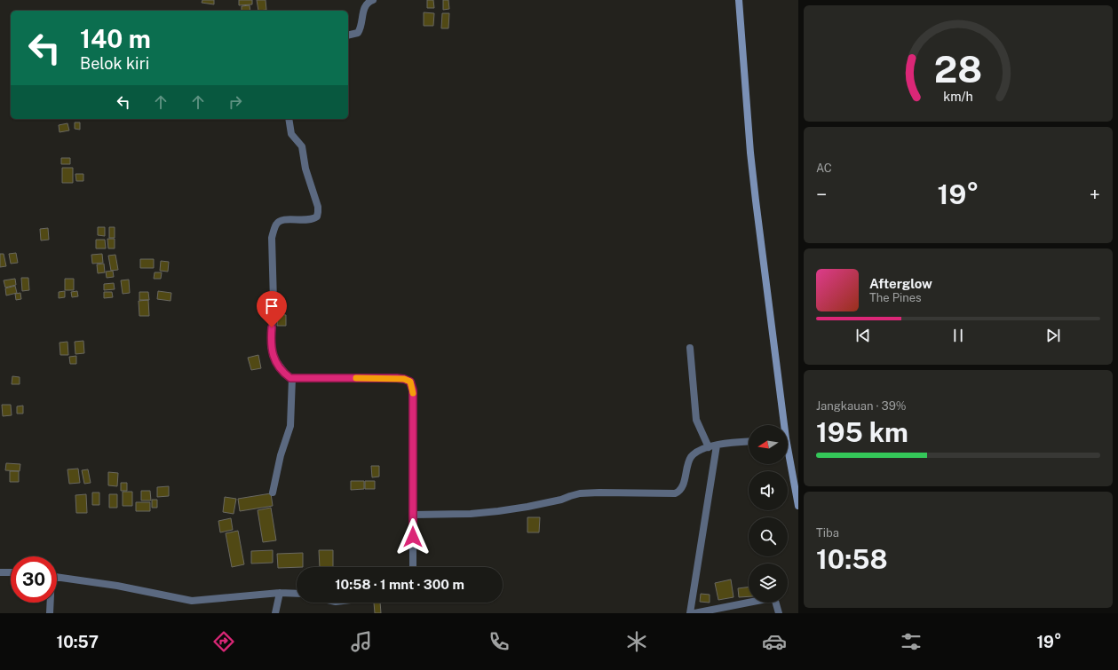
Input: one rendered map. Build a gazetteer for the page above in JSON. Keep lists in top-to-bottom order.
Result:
{
  "north": "left",
  "page": {
    "turn": ["140 m", "Belok kiri"],
    "tile": [
      "AC",
      ["Jangkauan · 39%", "195 km"],
      ["Tiba", "10:58"]
    ],
    "heat": ["−", "19°", "+"],
    "song": ["Afterglow", "The Pines"],
    "limit": "30",
    "trip": "10:58 · 1 mnt · 300 m",
    "tabs": ["10:57", "19°"],
    "gauge": ["28", "km/h"]
  }
}
